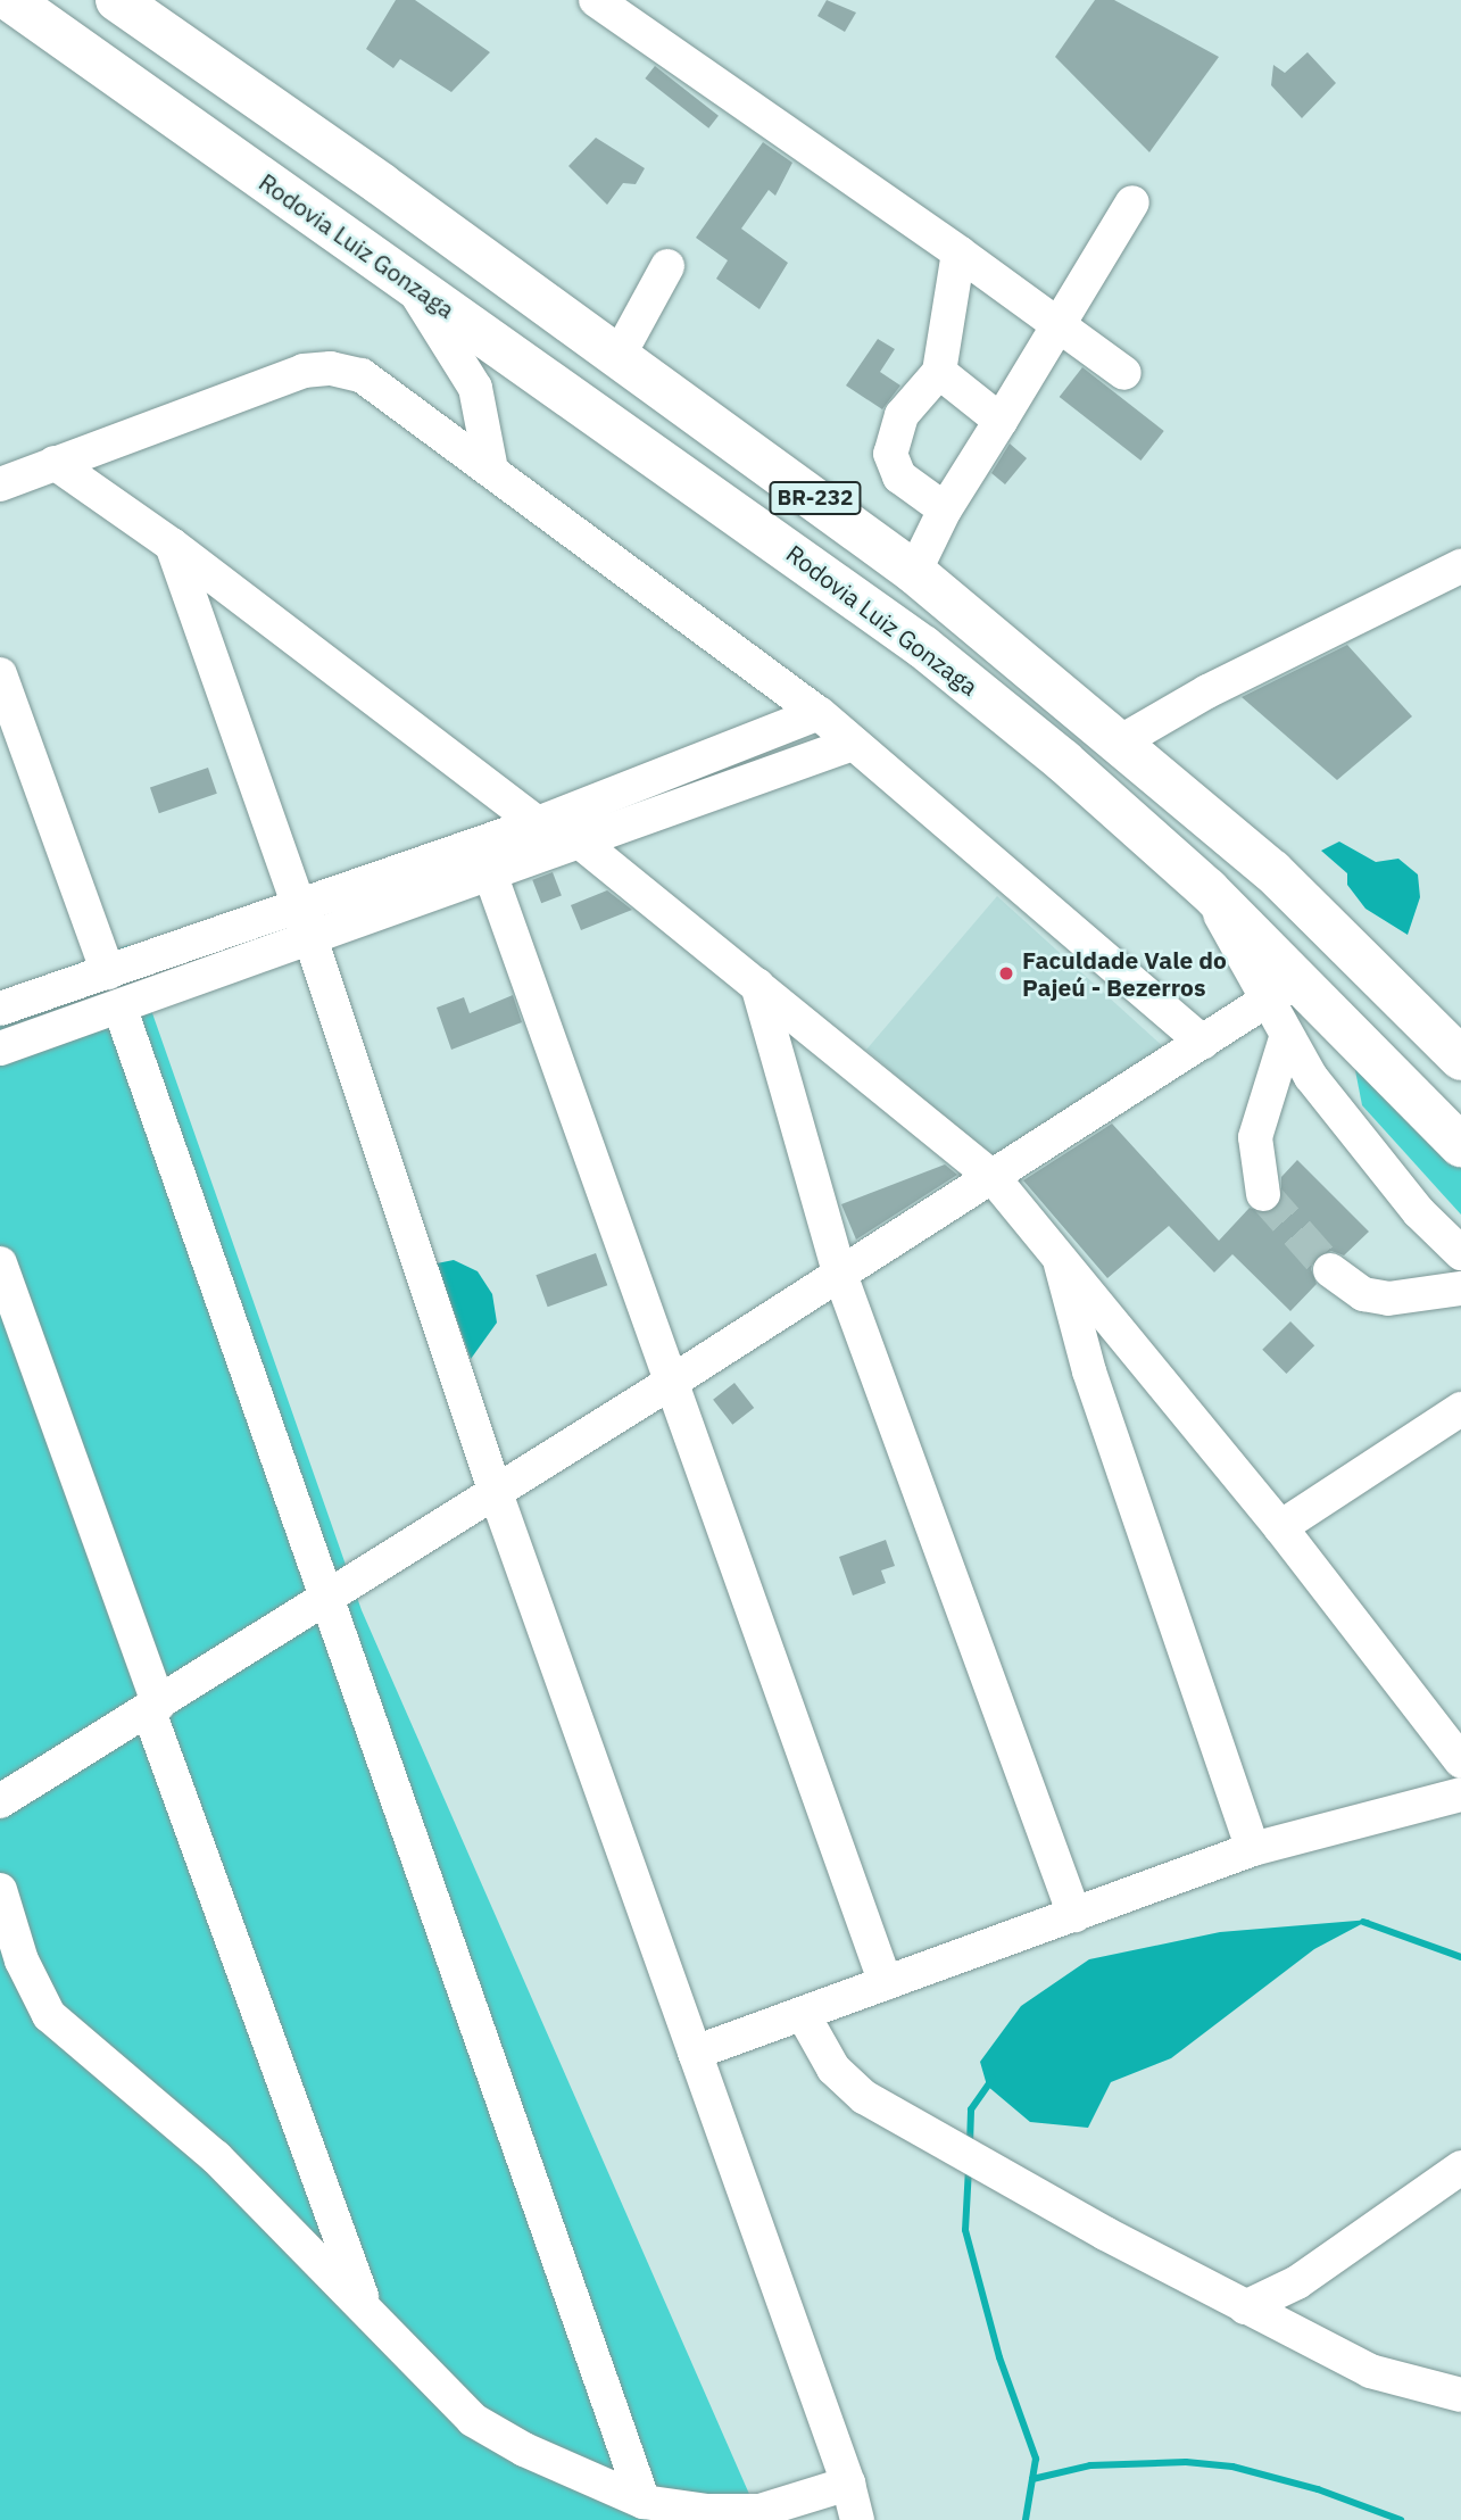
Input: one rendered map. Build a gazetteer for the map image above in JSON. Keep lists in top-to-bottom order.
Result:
{
  "streets": {
    "highway": ["Rodovia Luiz Gonzaga", "BR-232"]
  },
  "places": ["Faculdade Vale do Pajeú - Bezerros"]
}
